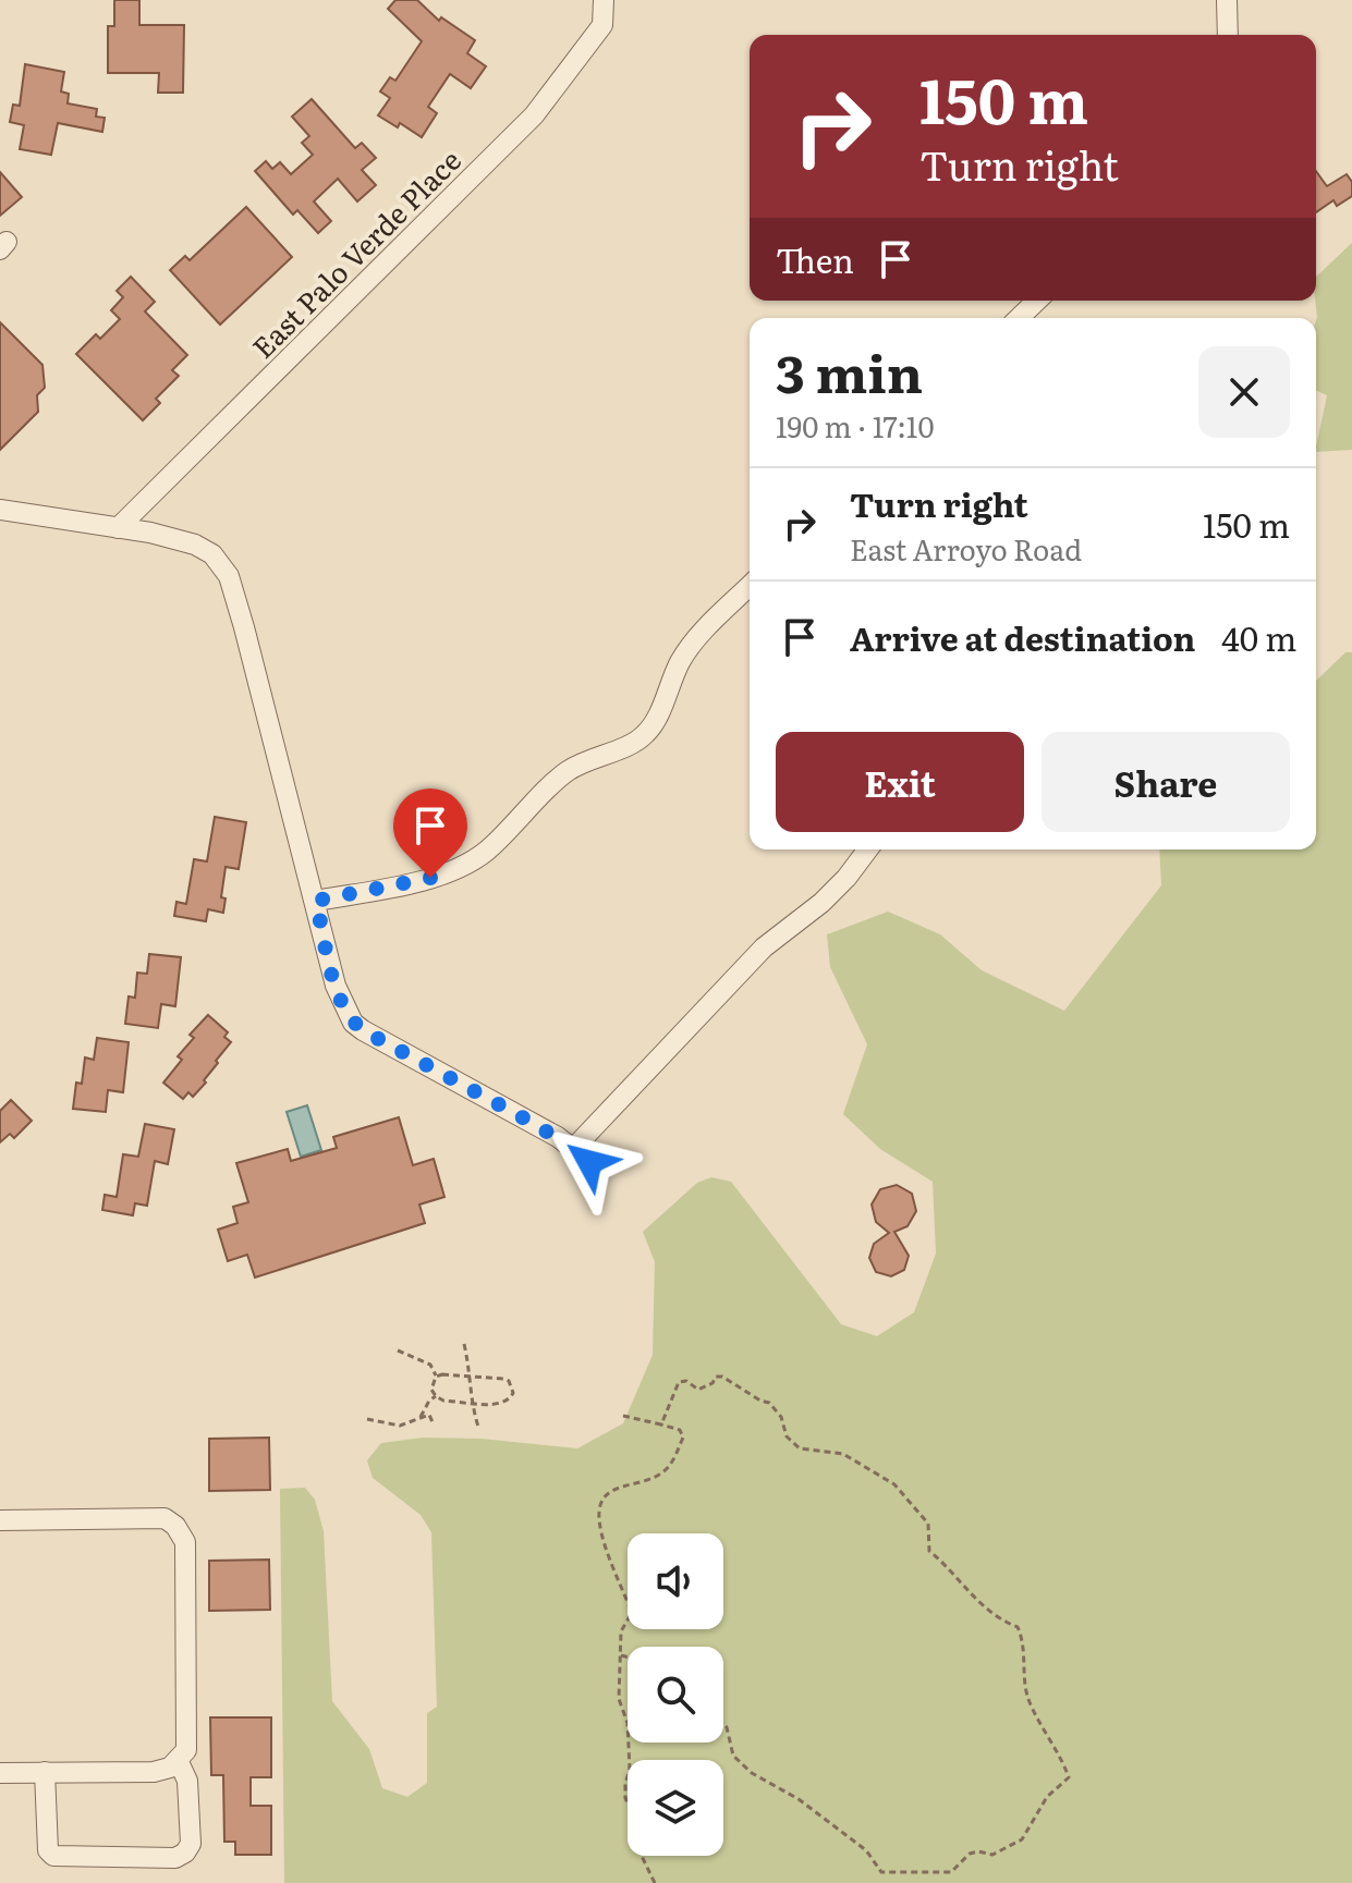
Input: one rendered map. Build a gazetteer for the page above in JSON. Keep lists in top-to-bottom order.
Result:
{
  "streets": {
    "street": ["East Palo Verde Place"]
  },
  "page": {
    "turn": ["150 m", "Turn right"],
    "then": "Then",
    "heading": ["3 min", "190 m · 17:10"],
    "list": [
      {
        "name": "Turn right",
        "note": "East Arroyo Road",
        "value": "150 m"
      },
      {
        "name": "Arrive at destination",
        "value": "40 m"
      }
    ],
    "buttons": ["Exit", "Share"]
  }
}
